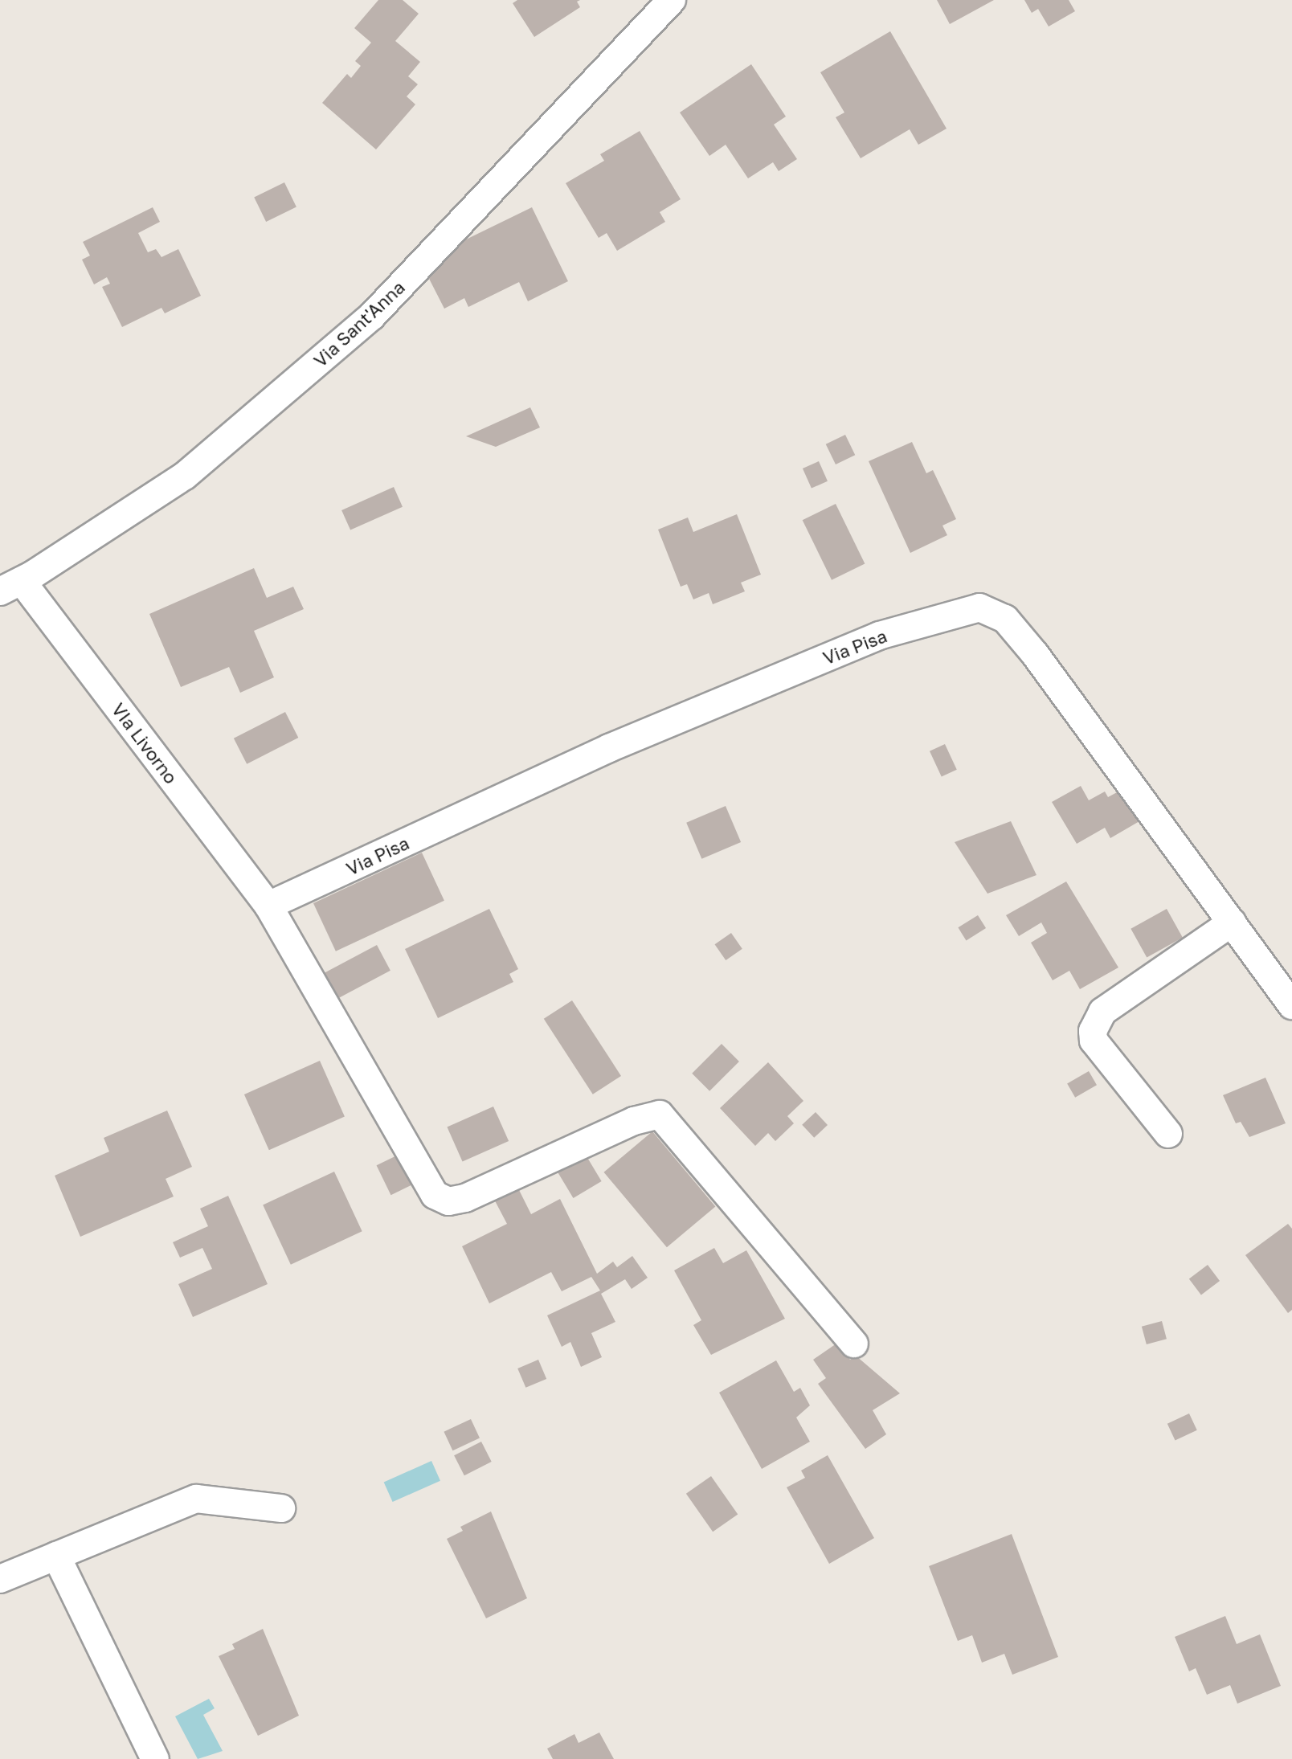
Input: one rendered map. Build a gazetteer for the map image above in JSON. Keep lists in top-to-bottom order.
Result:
{
  "streets": {
    "street": ["Via Sant'Anna", "Via Pisa", "VIa Livorno"]
  },
  "crossings": [
    ["Via Sant'Anna", "VIa Livorno"],
    ["Via Pisa", "VIa Livorno"]
  ]
}
